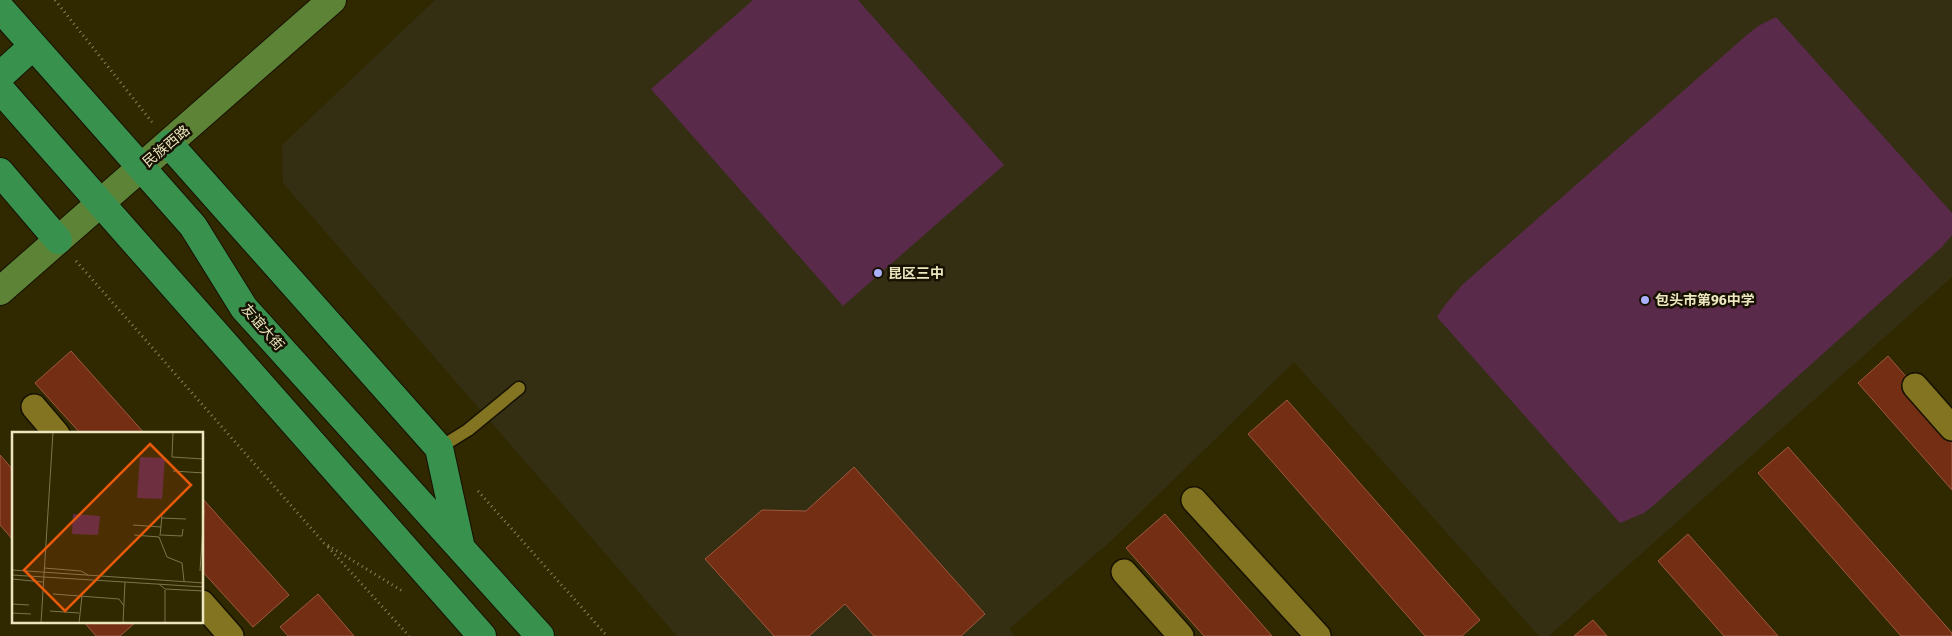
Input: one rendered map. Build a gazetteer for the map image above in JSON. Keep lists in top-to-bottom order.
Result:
{
  "streets": {
    "main road": ["民族西路", "友谊大街"]
  },
  "crossings": [
    ["民族西路", "友谊大街"]
  ],
  "places": ["昆区三中", "包头市第96中学"]
}
